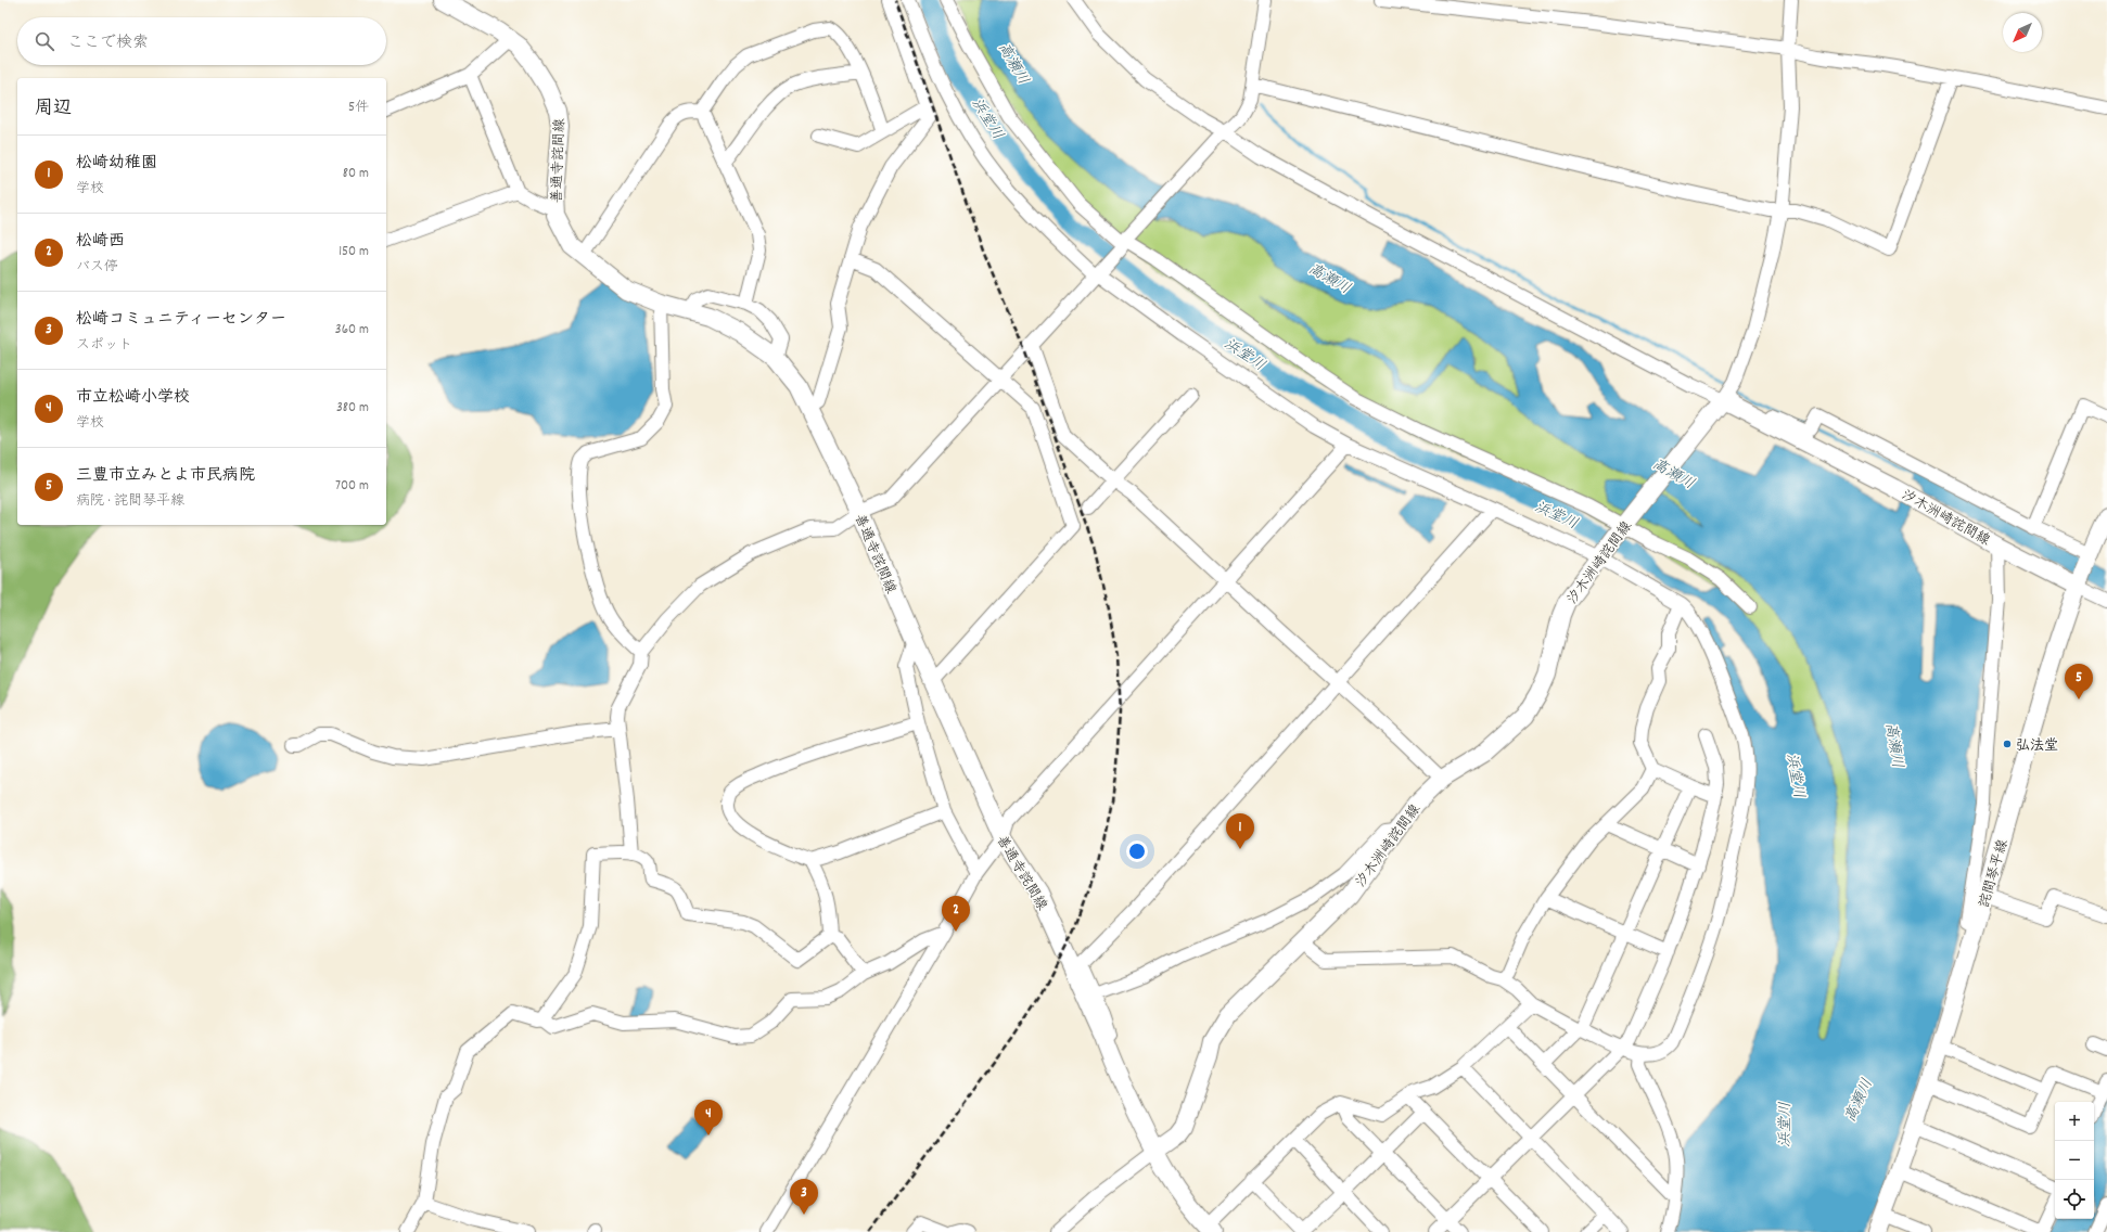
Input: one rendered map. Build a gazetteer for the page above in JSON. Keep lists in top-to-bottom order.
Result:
{
  "streets": {
    "main road": ["善通寺詫間線", "汐木洲崎詫間線", "詫間琴平線"]
  },
  "crossings": [
    ["善通寺詫間線", "汐木洲崎詫間線"],
    ["汐木洲崎詫間線", "詫間琴平線"]
  ],
  "water": ["高瀬川", "浜堂川"],
  "places": ["弘法堂"],
  "north": "bottom left",
  "page": {
    "search": "ここで検索",
    "heading": ["周辺", "5件"],
    "list": [
      {
        "mark": "1",
        "name": "松崎幼稚園",
        "note": "学校",
        "value": "80 m"
      },
      {
        "mark": "2",
        "name": "松崎西",
        "note": "バス停",
        "value": "150 m"
      },
      {
        "mark": "3",
        "name": "松崎コミュニティーセンター",
        "note": "スポット",
        "value": "360 m"
      },
      {
        "mark": "4",
        "name": "市立松崎小学校",
        "note": "学校",
        "value": "380 m"
      },
      {
        "mark": "5",
        "name": "三豊市立みとよ市民病院",
        "note": "病院 · 詫間琴平線",
        "value": "700 m"
      }
    ],
    "pins": [
      "5",
      "1",
      "2",
      "4",
      "3"
    ],
    "map_buttons": ["+", "−"]
  }
}
